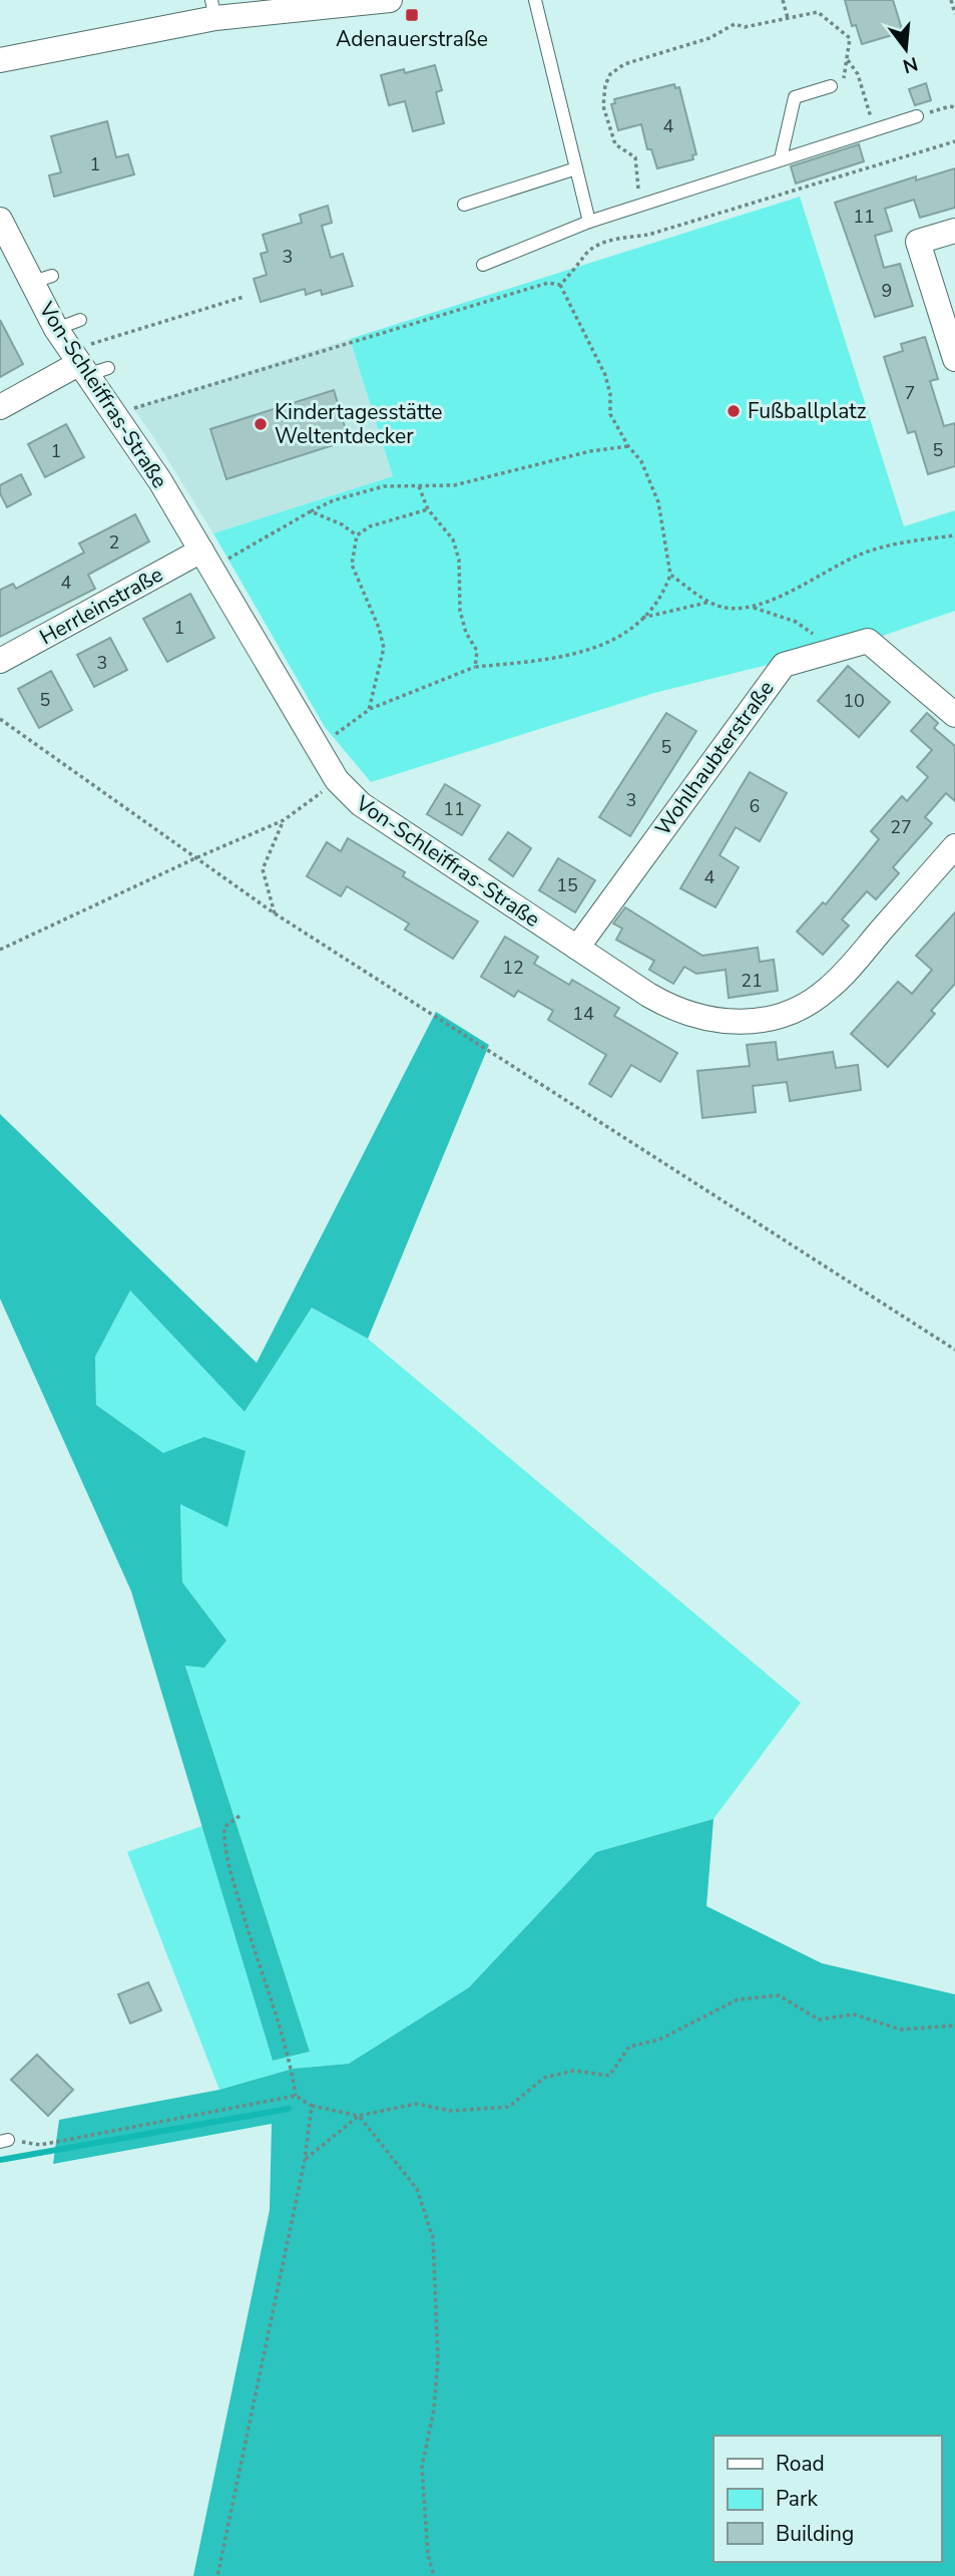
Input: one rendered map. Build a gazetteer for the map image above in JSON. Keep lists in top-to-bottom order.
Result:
{
  "streets": {
    "street": ["Von-Schleiffras-Straße", "Herrleinstraße", "Wohlhaubterstraße"]
  },
  "crossings": [
    ["Von-Schleiffras-Straße", "Herrleinstraße"],
    ["Von-Schleiffras-Straße", "Wohlhaubterstraße"]
  ],
  "places": {
    "transit": ["Adenauerstraße"],
    "other": ["Fußballplatz", "Kindertagesstätte Weltentdecker"]
  },
  "house_numbers": [
    "4",
    "1",
    "11",
    "3",
    "9",
    "7",
    "5",
    "1",
    "2",
    "4",
    "1",
    "3",
    "5",
    "10",
    "5",
    "3",
    "6",
    "11",
    "27",
    "4",
    "15",
    "12",
    "21",
    "14"
  ],
  "legend": ["Road", "Park", "Building"],
  "north": "bottom"
}
